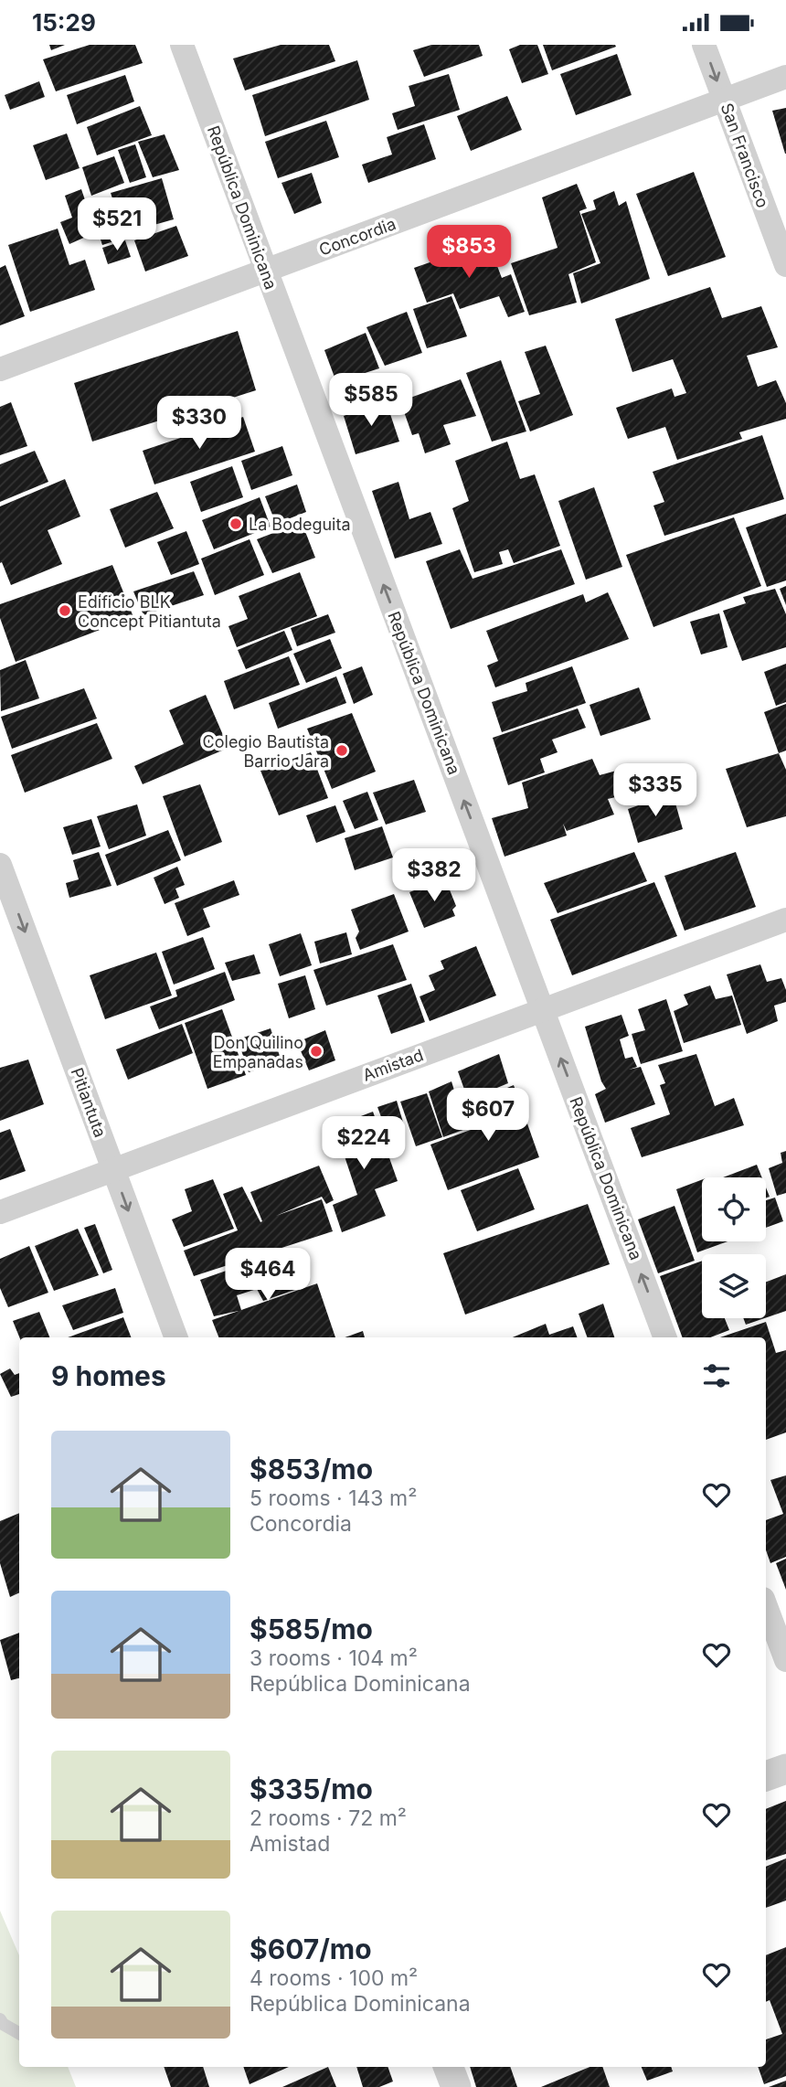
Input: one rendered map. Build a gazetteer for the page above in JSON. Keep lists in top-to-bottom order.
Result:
{
  "streets": {
    "street": [
      "San Francisco",
      "República Dominicana",
      "Concordia",
      "Amistad",
      "Pitiantuta"
    ]
  },
  "crossings": [
    ["San Francisco", "Concordia"],
    ["República Dominicana", "Concordia"],
    ["República Dominicana", "Amistad"],
    ["Amistad", "Pitiantuta"]
  ],
  "one_way": ["República Dominicana", "Pitiantuta"],
  "places": [
    "La Bodeguita",
    "Edificio BLK Concept Pitiantuta",
    "Colegio Bautista Barrio Jara",
    "Don Quilino Empanadas"
  ],
  "page": {
    "status": "15:29",
    "price": [
      "$521",
      "$853",
      "$585",
      "$330",
      "$335",
      "$382",
      "$607",
      "$224",
      "$464"
    ],
    "heading": "9 homes",
    "list": [
      {
        "name": "$853/mo",
        "note": "5 rooms · 143 m² · Concordia"
      },
      {
        "name": "$585/mo",
        "note": "3 rooms · 104 m² · República Dominicana"
      },
      {
        "name": "$335/mo",
        "note": "2 rooms · 72 m² · Amistad"
      },
      {
        "name": "$607/mo",
        "note": "4 rooms · 100 m² · República Dominicana"
      }
    ]
  }
}
